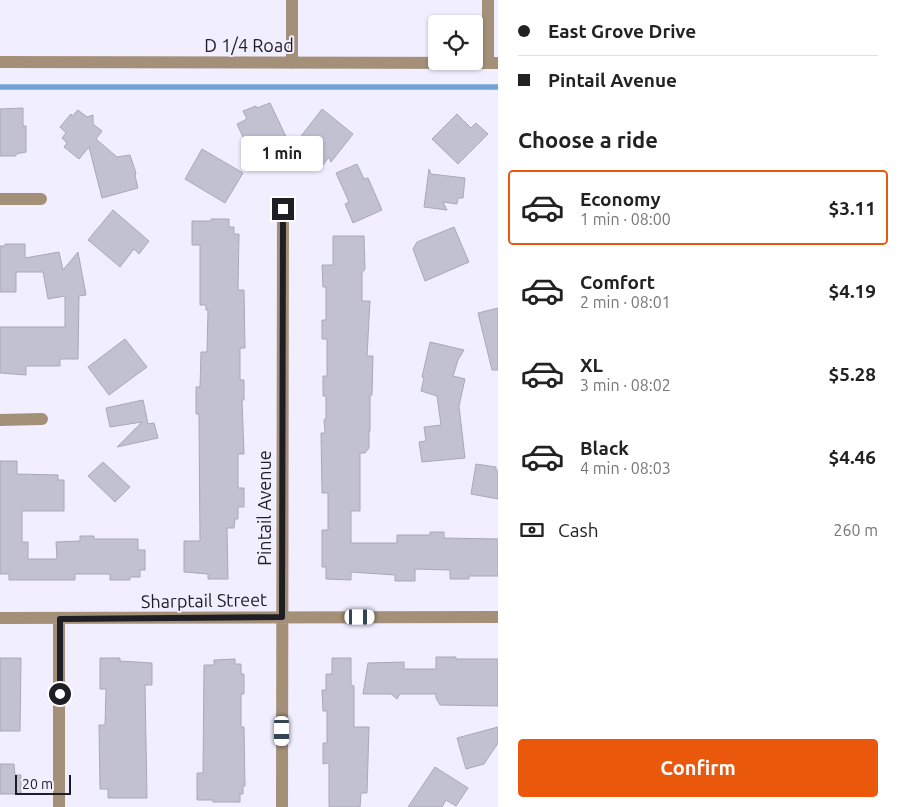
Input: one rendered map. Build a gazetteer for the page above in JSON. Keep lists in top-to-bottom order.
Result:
{
  "streets": {
    "street": ["D 1/4 Road", "Pintail Avenue", "Sharptail Street"]
  },
  "crossings": [
    ["Pintail Avenue", "Sharptail Street"]
  ],
  "scale_bar": "20 m",
  "page": {
    "banner": ["East Grove Drive", "Pintail Avenue"],
    "heading": "Choose a ride",
    "bubble": "1 min",
    "list": [
      {
        "name": "Economy",
        "note": "1 min · 08:00",
        "value": "$3.11"
      },
      {
        "name": "Comfort",
        "note": "2 min · 08:01",
        "value": "$4.19"
      },
      {
        "name": "XL",
        "note": "3 min · 08:02",
        "value": "$5.28"
      },
      {
        "name": "Black",
        "note": "4 min · 08:03",
        "value": "$4.46"
      }
    ],
    "pay": ["Cash", "260 m"],
    "buttons": "Confirm",
    "scale": "20 m"
  }
}
